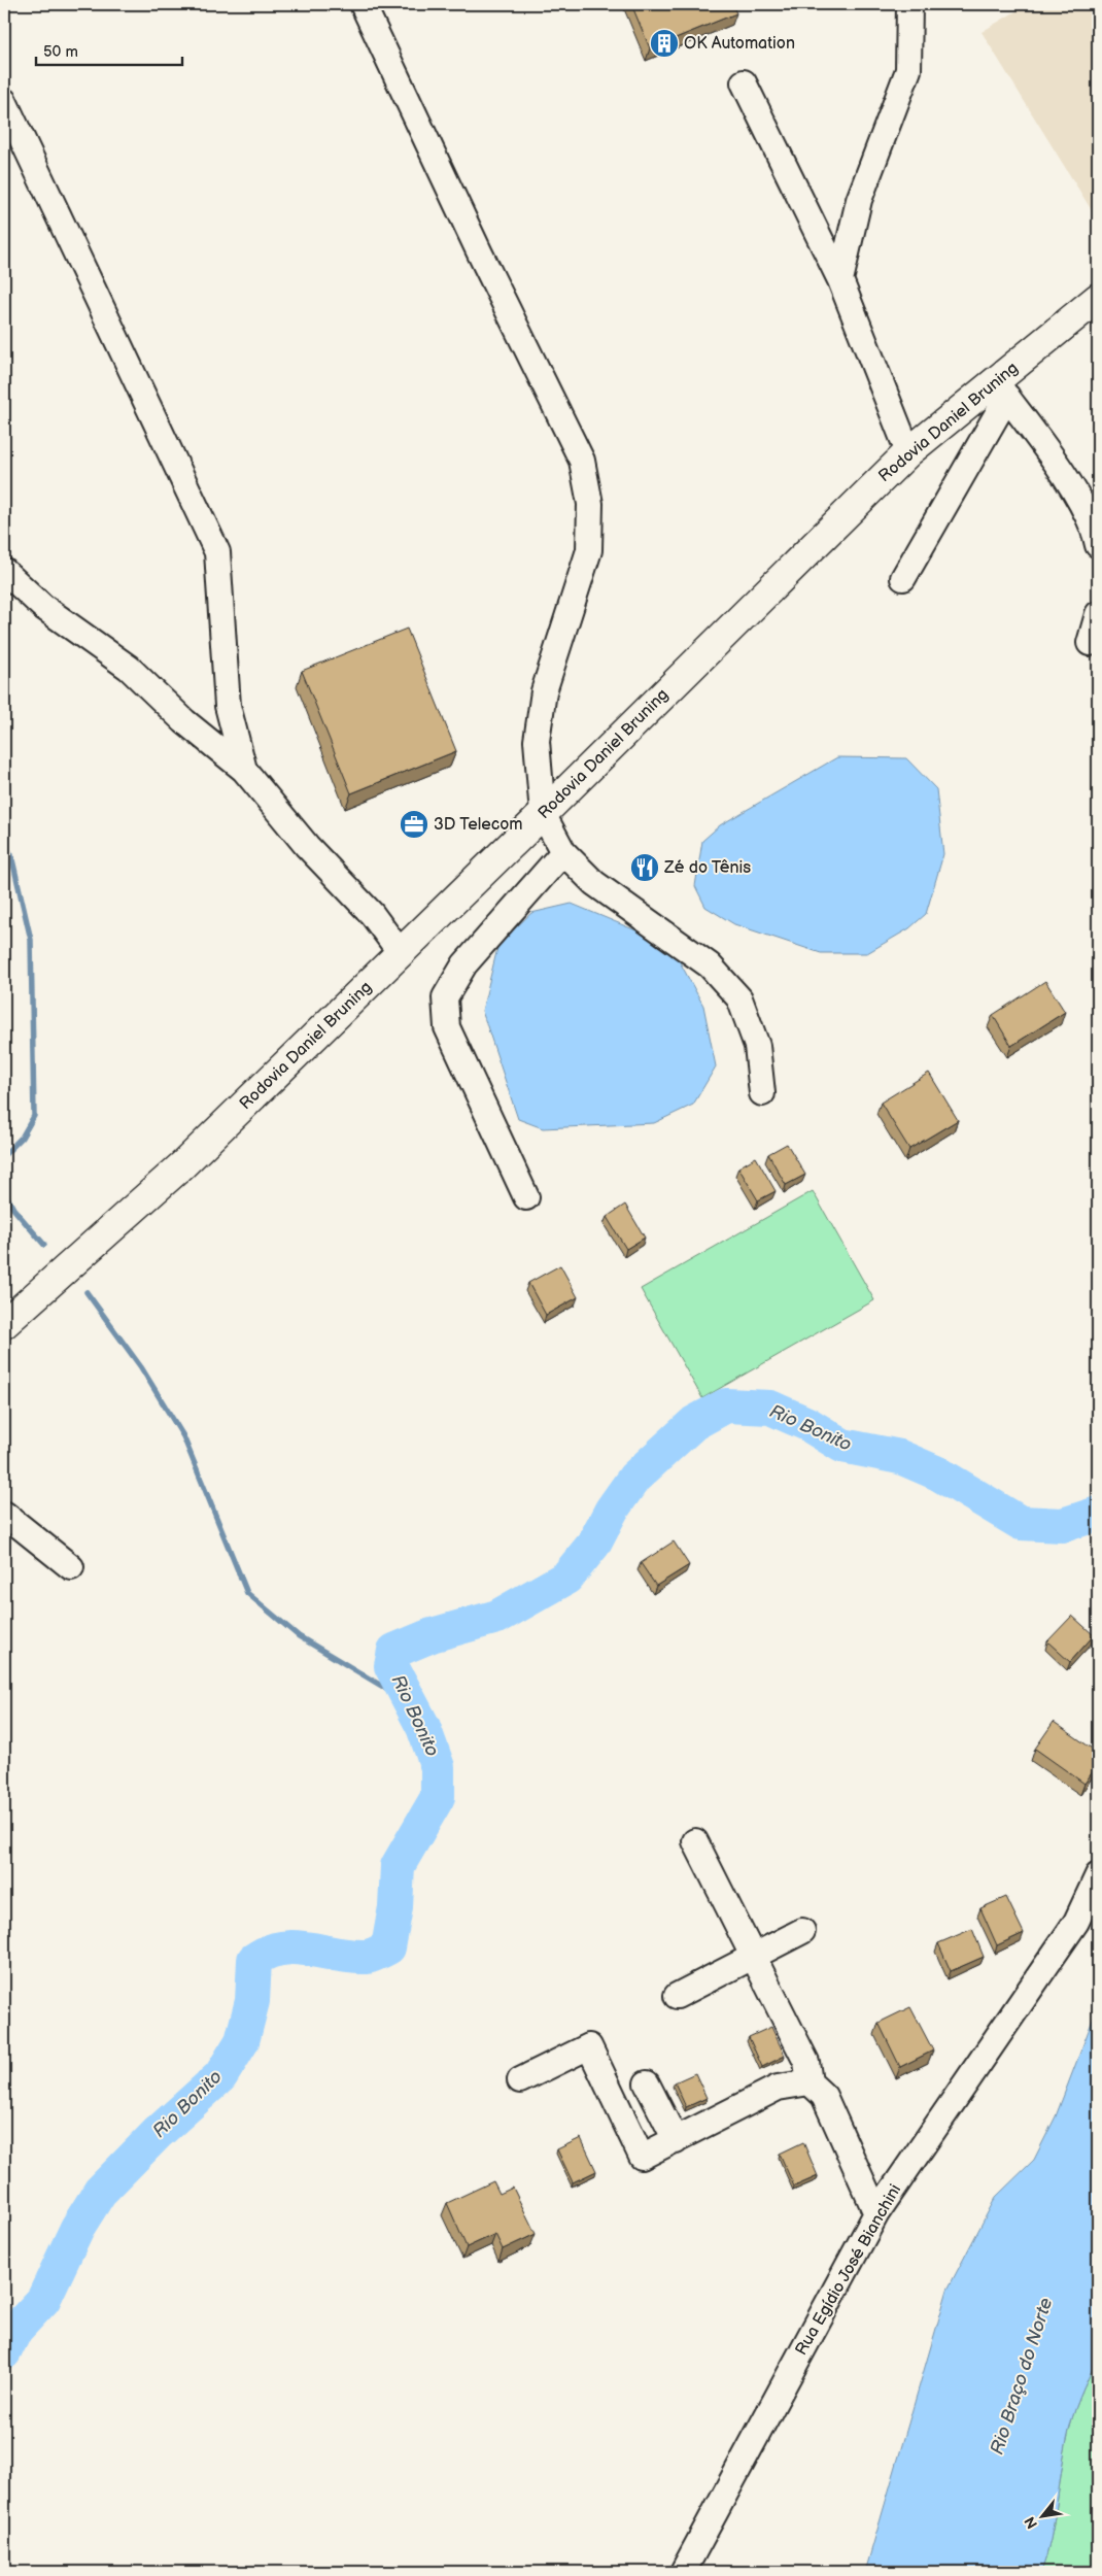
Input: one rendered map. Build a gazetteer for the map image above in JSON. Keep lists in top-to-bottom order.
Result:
{
  "streets": {
    "main road": ["Rodovia Daniel Bruning"],
    "street": ["Rua Egídio José Bianchini"]
  },
  "water": ["Rio Bonito", "Rio Braço do Norte"],
  "places": {
    "building": ["OK Automation"],
    "office": ["3D Telecom"],
    "restaurant": ["Zé do Tênis"]
  },
  "scale_bar": "50 m",
  "north": "bottom left"
}
